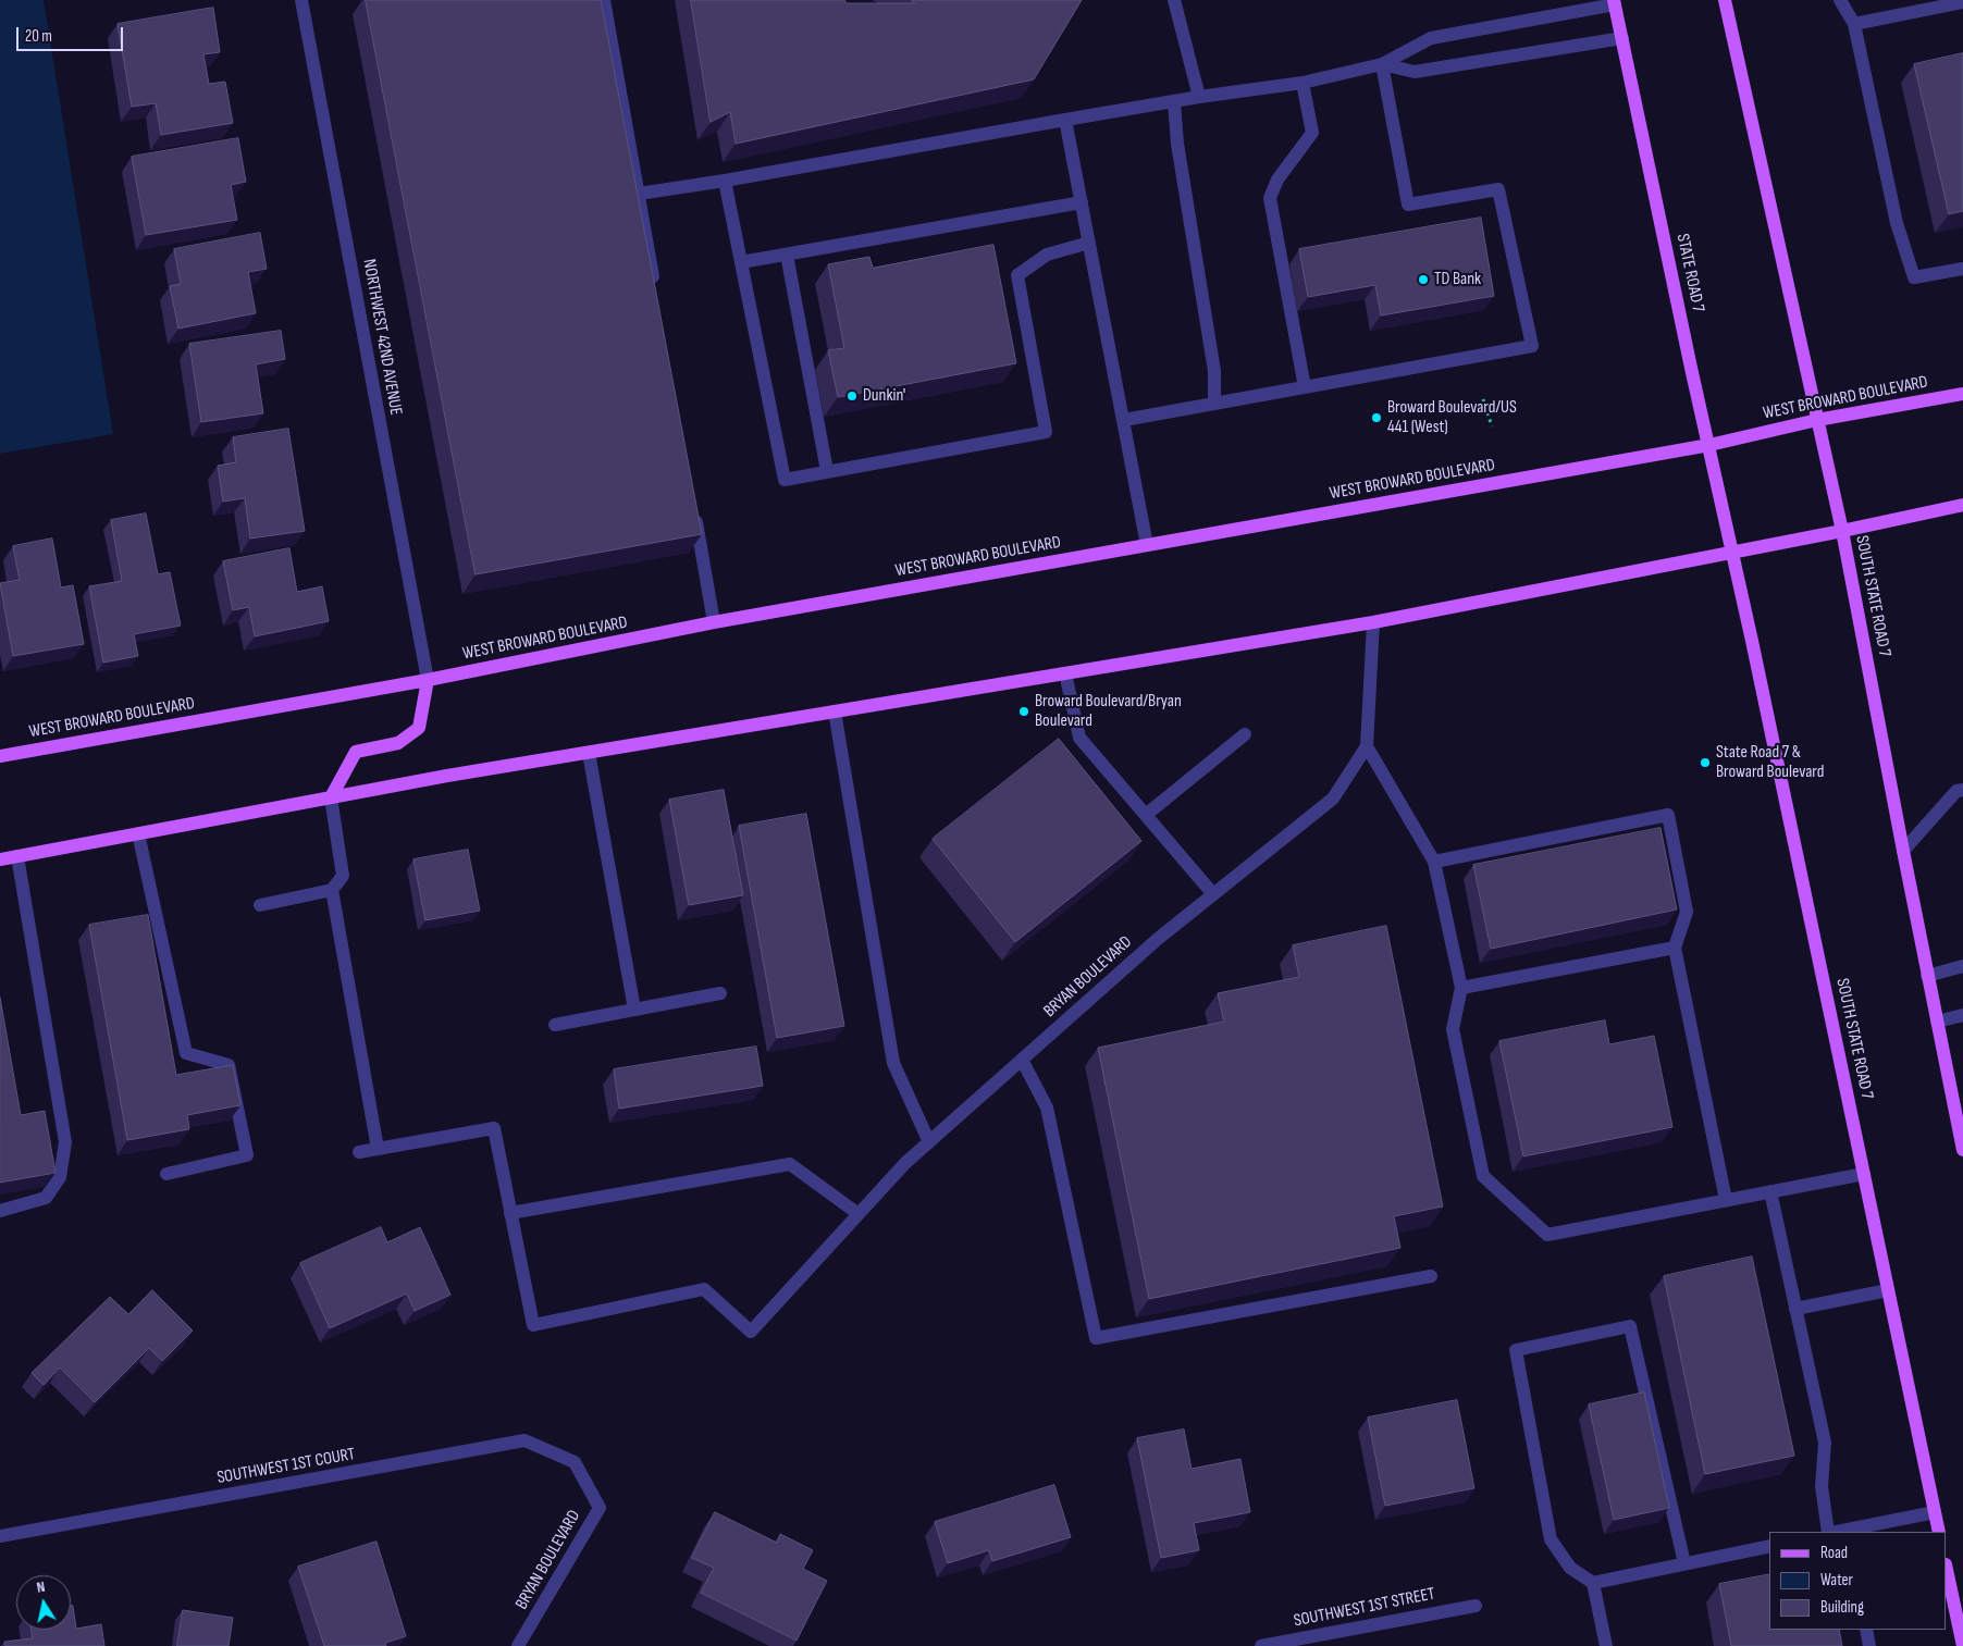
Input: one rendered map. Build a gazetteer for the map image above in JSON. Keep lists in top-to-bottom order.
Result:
{
  "streets": {
    "main road": ["STATE ROAD 7", "WEST BROWARD BOULEVARD", "SOUTH STATE ROAD 7"],
    "street": [
      "NORTHWEST 42ND AVENUE",
      "BRYAN BOULEVARD",
      "SOUTHWEST 1ST COURT",
      "SOUTHWEST 1ST STREET"
    ]
  },
  "crossings": [
    ["STATE ROAD 7", "WEST BROWARD BOULEVARD"],
    ["STATE ROAD 7", "SOUTH STATE ROAD 7"],
    ["NORTHWEST 42ND AVENUE", "WEST BROWARD BOULEVARD"],
    ["BRYAN BOULEVARD", "SOUTHWEST 1ST COURT"]
  ],
  "places": [
    "TD Bank",
    "Dunkin'",
    "Broward Boulevard/US 441 (West)",
    "Broward Boulevard/Bryan Boulevard",
    "State Road 7 & Broward Boulevard"
  ],
  "legend": ["Road", "Water", "Building"],
  "scale_bar": "20 m",
  "north": "top"
}
